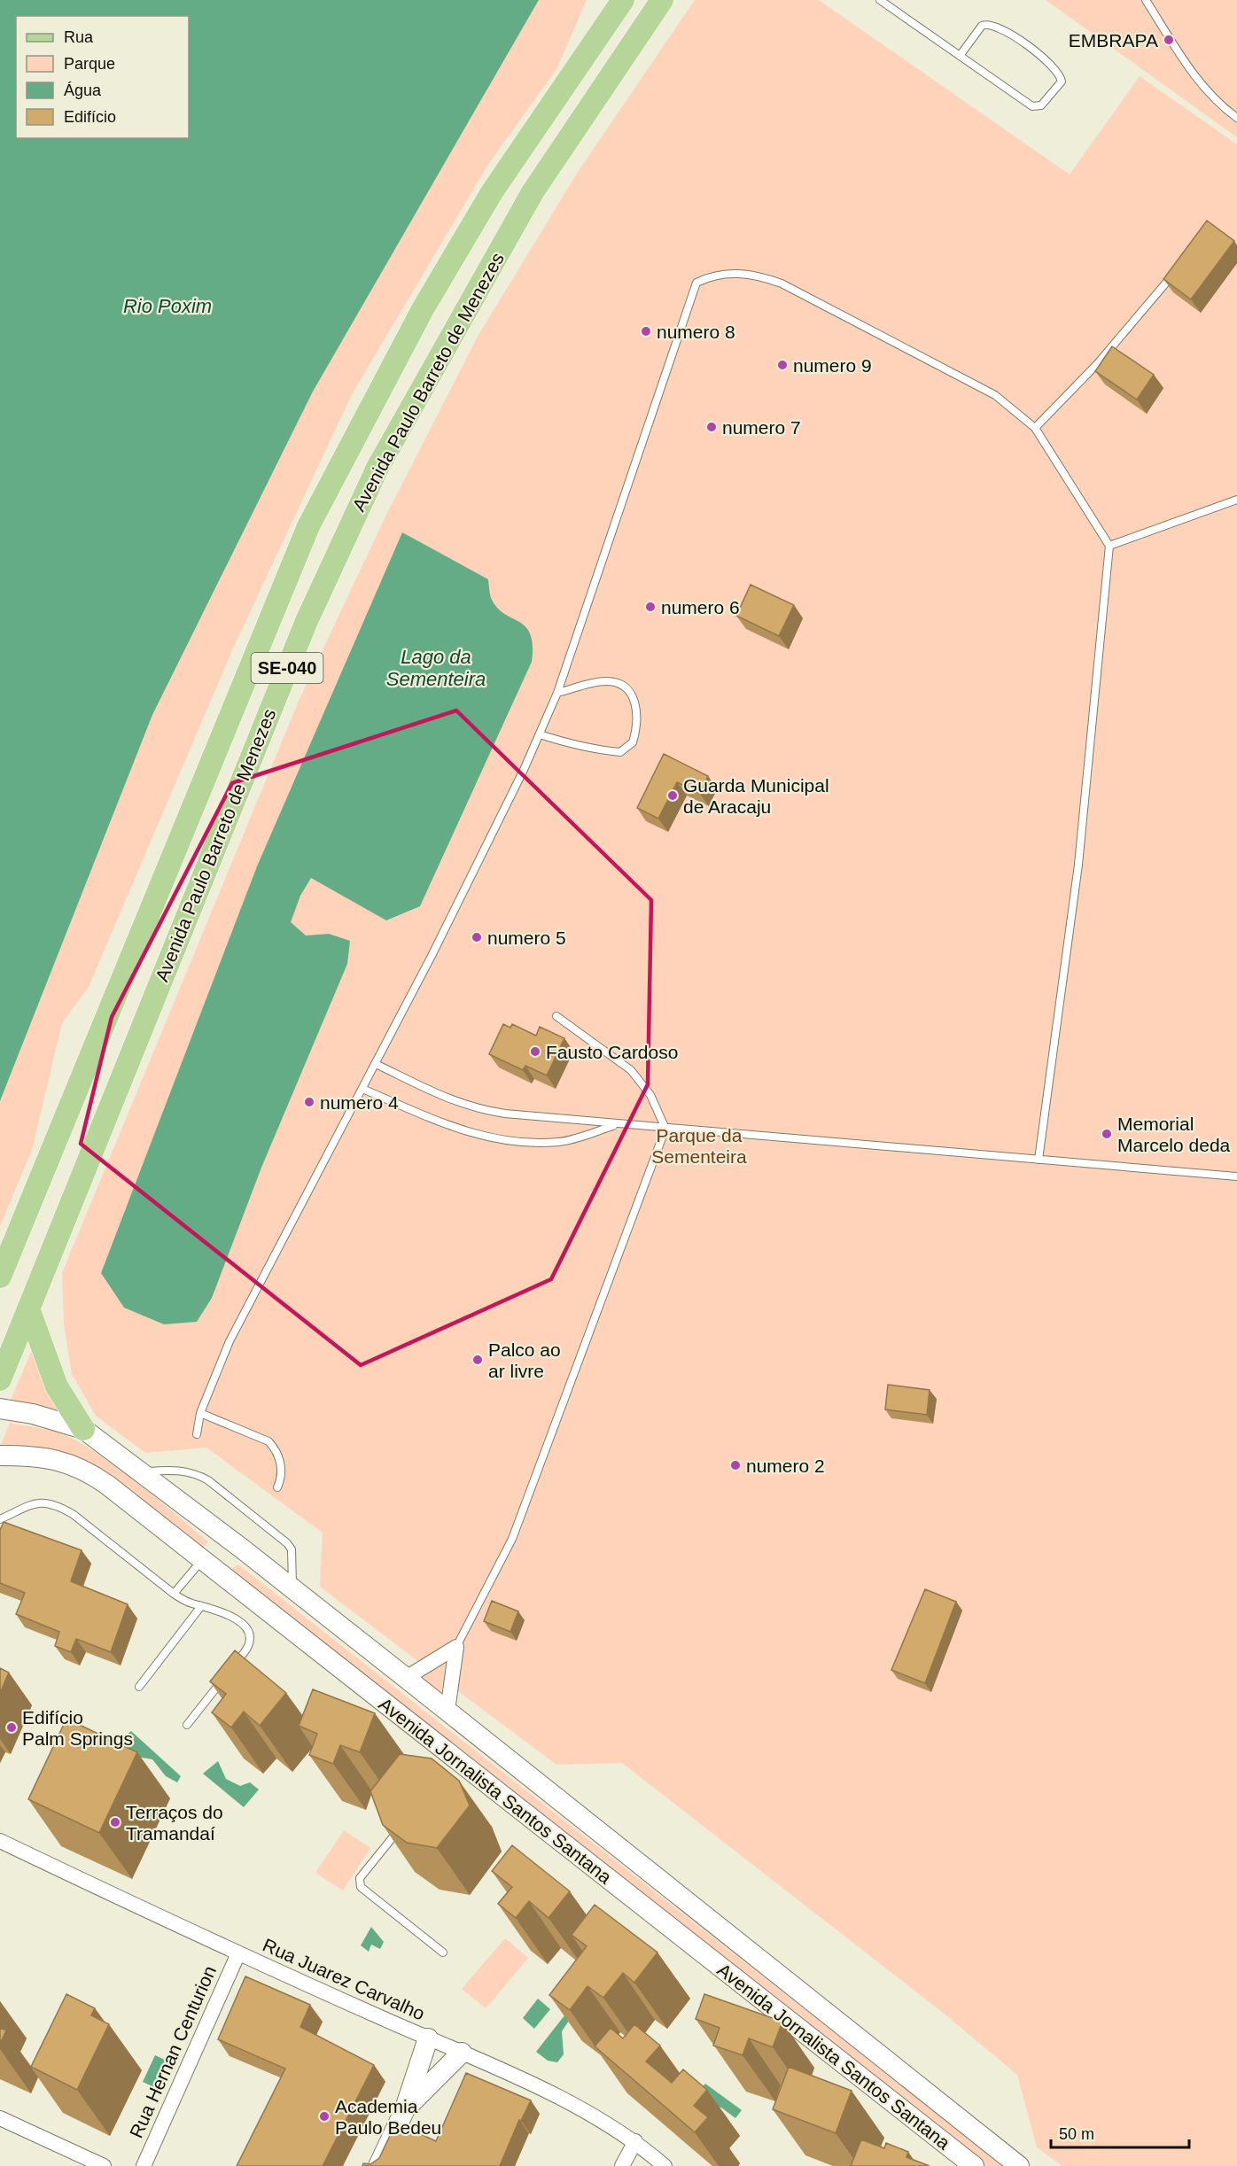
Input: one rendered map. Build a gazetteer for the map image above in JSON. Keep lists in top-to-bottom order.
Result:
{
  "streets": {
    "main road": ["Avenida Paulo Barreto de Menezes", "SE-040", "Avenida Jornalista Santos Santana"],
    "street": ["Rua Juarez Carvalho", "Rua Hernan Centurion"]
  },
  "crossings": [
    ["Rua Juarez Carvalho", "Rua Hernan Centurion"]
  ],
  "water": ["Rio Poxim", "Lago da Sementeira"],
  "parks": ["Parque da Sementeira"],
  "places": [
    "EMBRAPA",
    "numero 8",
    "numero 9",
    "numero 7",
    "numero 6",
    "Guarda Municipal de Aracaju",
    "numero 5",
    "Fausto Cardoso",
    "numero 4",
    "Memorial Marcelo deda",
    "Palco ao ar livre",
    "numero 2",
    "Edifício Palm Springs",
    "Terraços do Tramandaí",
    "Academia Paulo Bedeu"
  ],
  "legend": [
    "Rua",
    "Parque",
    "Água",
    "Edifício"
  ],
  "scale_bar": "50 m"
}
